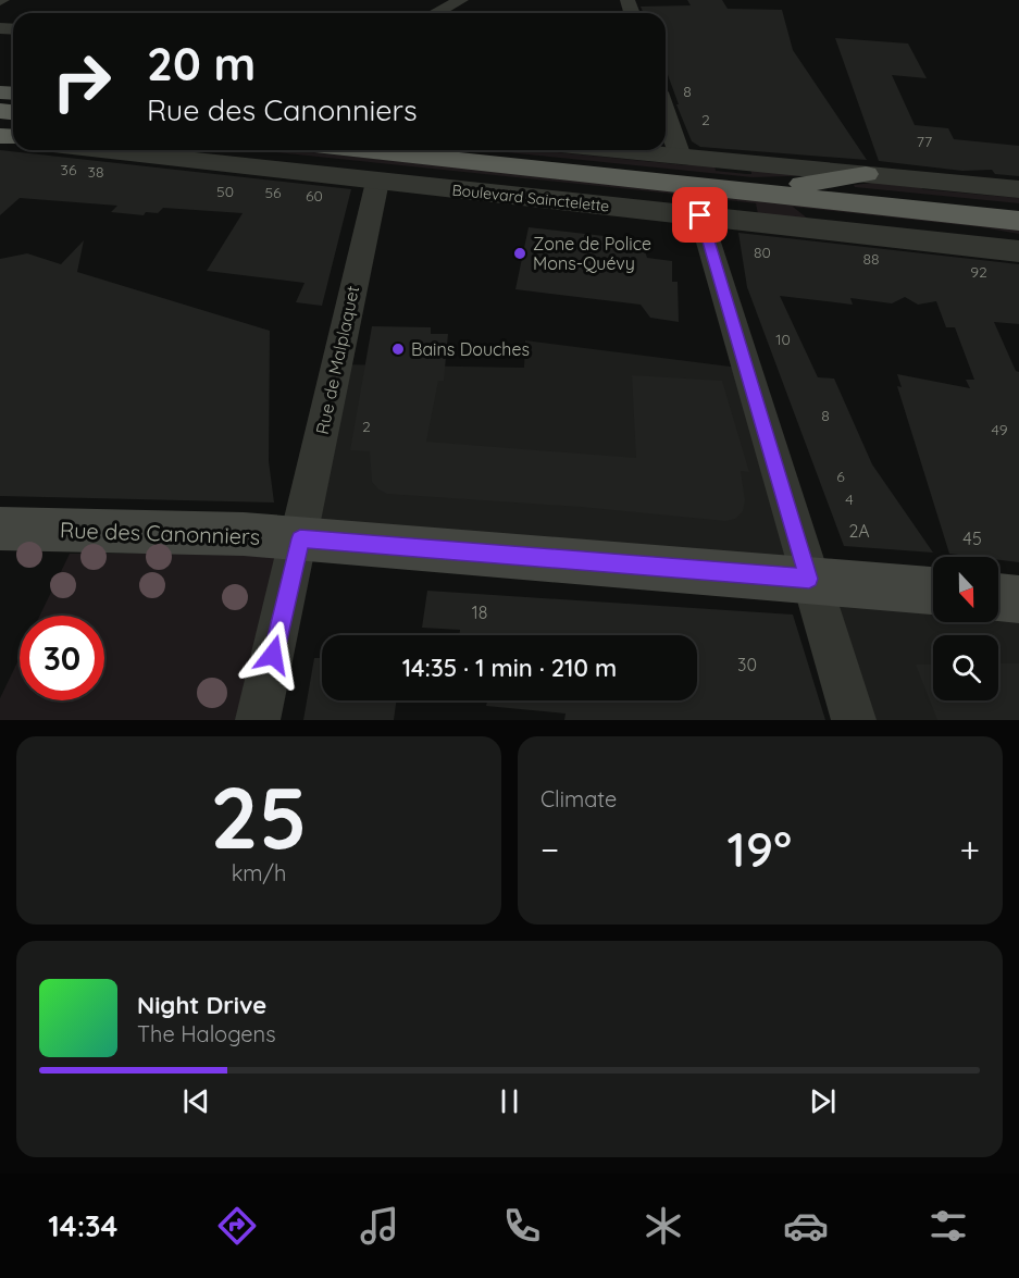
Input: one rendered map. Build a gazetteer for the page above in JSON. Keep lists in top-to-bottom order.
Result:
{
  "streets": {
    "main road": ["Rue des Canonniers"],
    "street": ["Boulevard Sainctelette", "Rue de Malplaquet"]
  },
  "crossings": [
    ["Boulevard Sainctelette", "Rue de Malplaquet"],
    ["Rue de Malplaquet", "Rue des Canonniers"]
  ],
  "places": ["Zone de Police Mons-Quévy", "Bains Douches"],
  "house_numbers": [
    "8",
    "2",
    "77",
    "36",
    "38",
    "50",
    "56",
    "60",
    "80",
    "88",
    "92",
    "10",
    "8",
    "2",
    "49",
    "6",
    "4",
    "2A",
    "45",
    "18",
    "30"
  ],
  "north": "bottom",
  "page": {
    "turn": ["20 m", "Rue des Canonniers"],
    "limit": "30",
    "trip": "14:35 · 1 min · 210 m",
    "tile": [
      ["25", "km/h"],
      "Climate"
    ],
    "heat": ["−", "19°", "+"],
    "song": ["Night Drive", "The Halogens"],
    "tabs": "14:34"
  }
}
